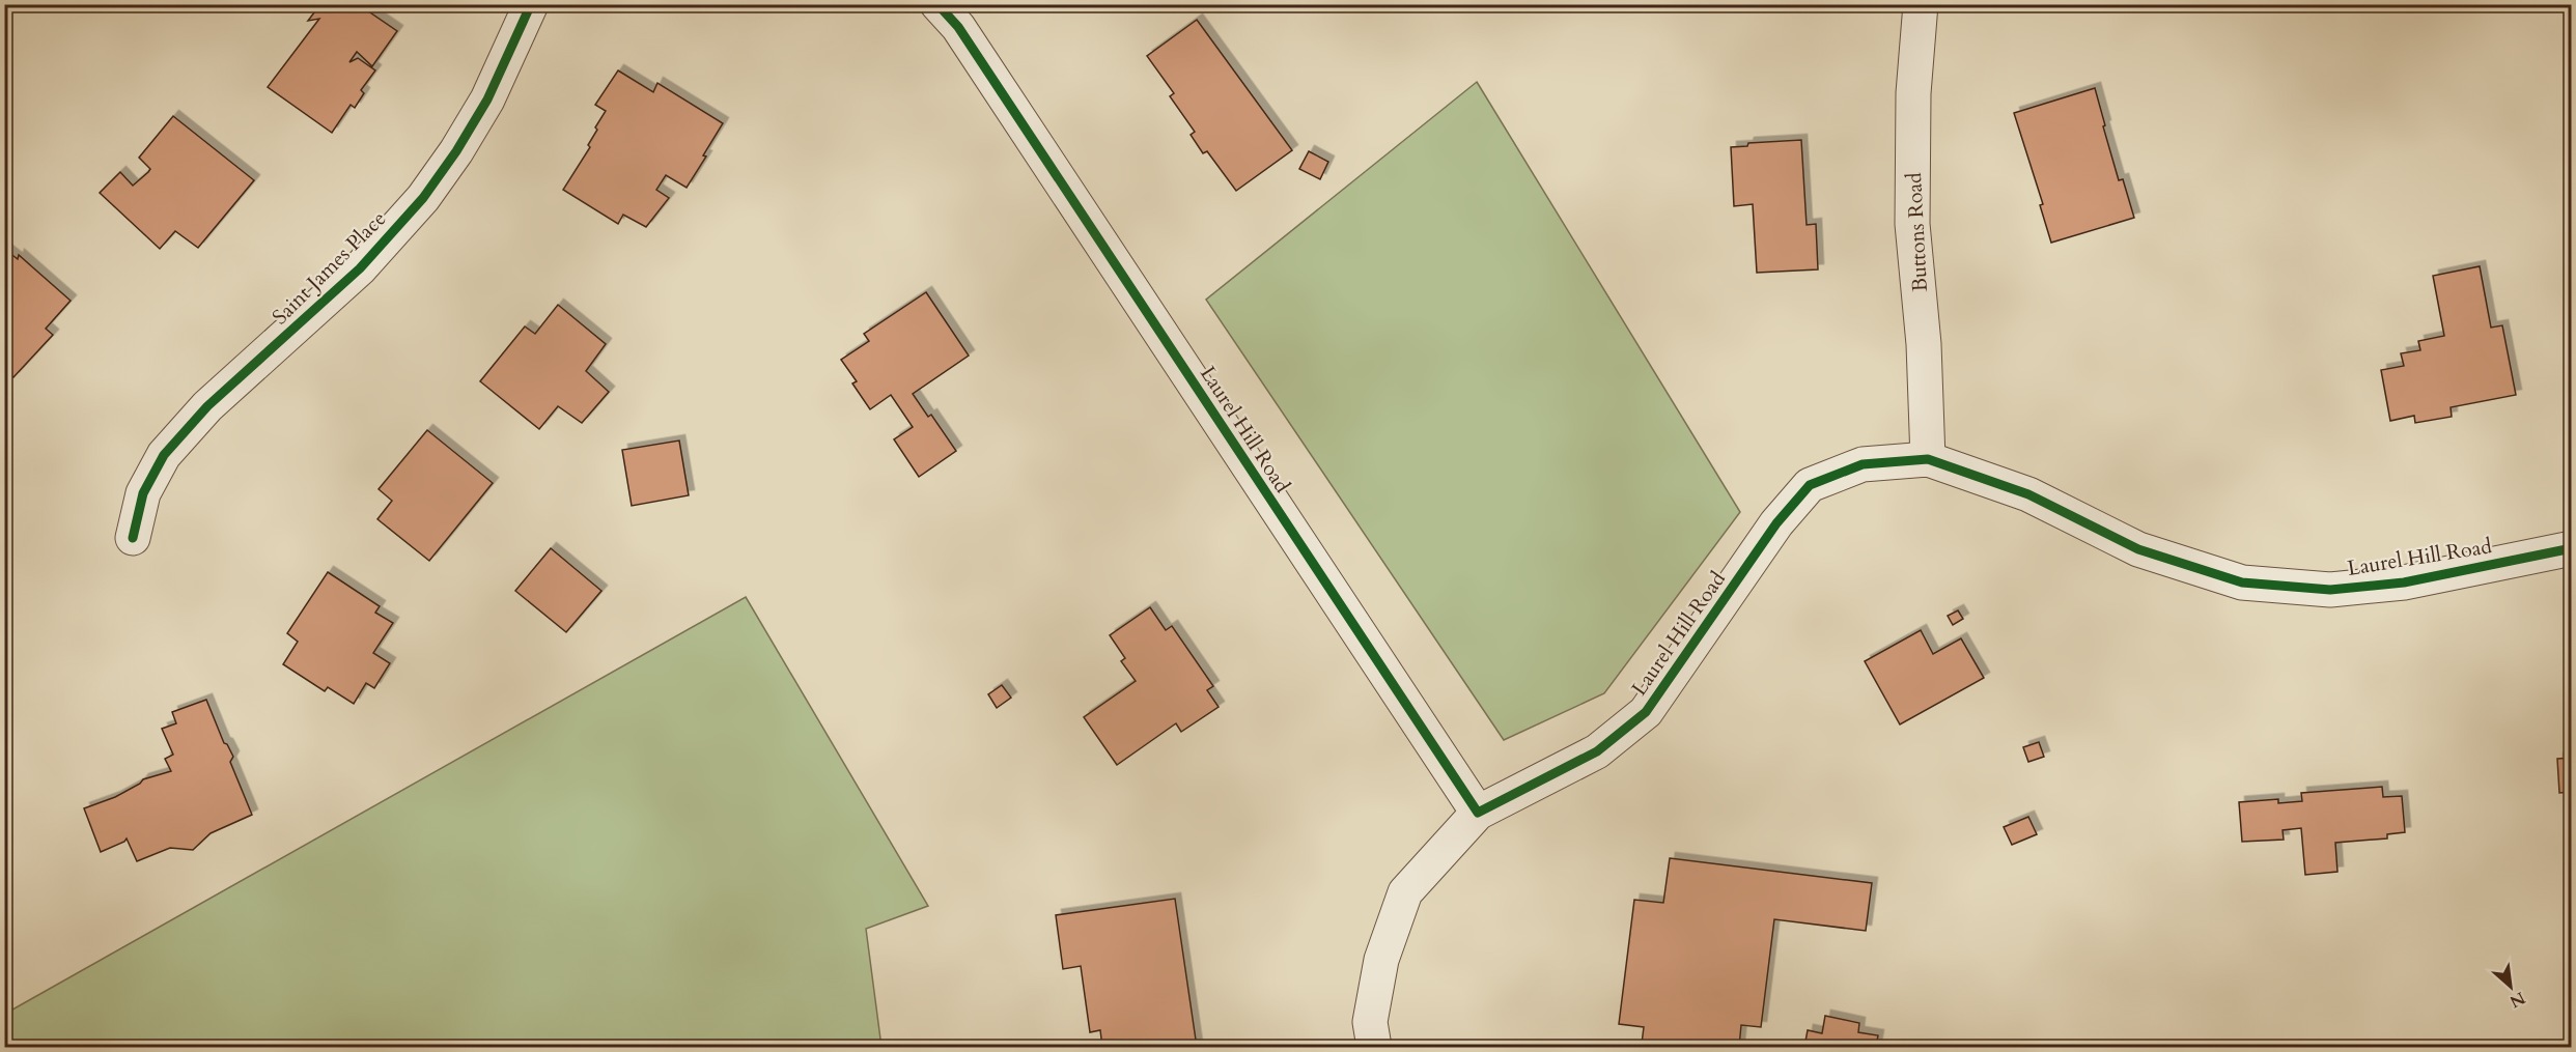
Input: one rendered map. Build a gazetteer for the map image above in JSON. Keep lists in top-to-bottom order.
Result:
{
  "streets": {
    "street": ["Buttons Road", "Saint James Place", "Laurel Hill Road"]
  },
  "crossings": [
    ["Buttons Road", "Laurel Hill Road"]
  ],
  "north": "bottom right"
}
